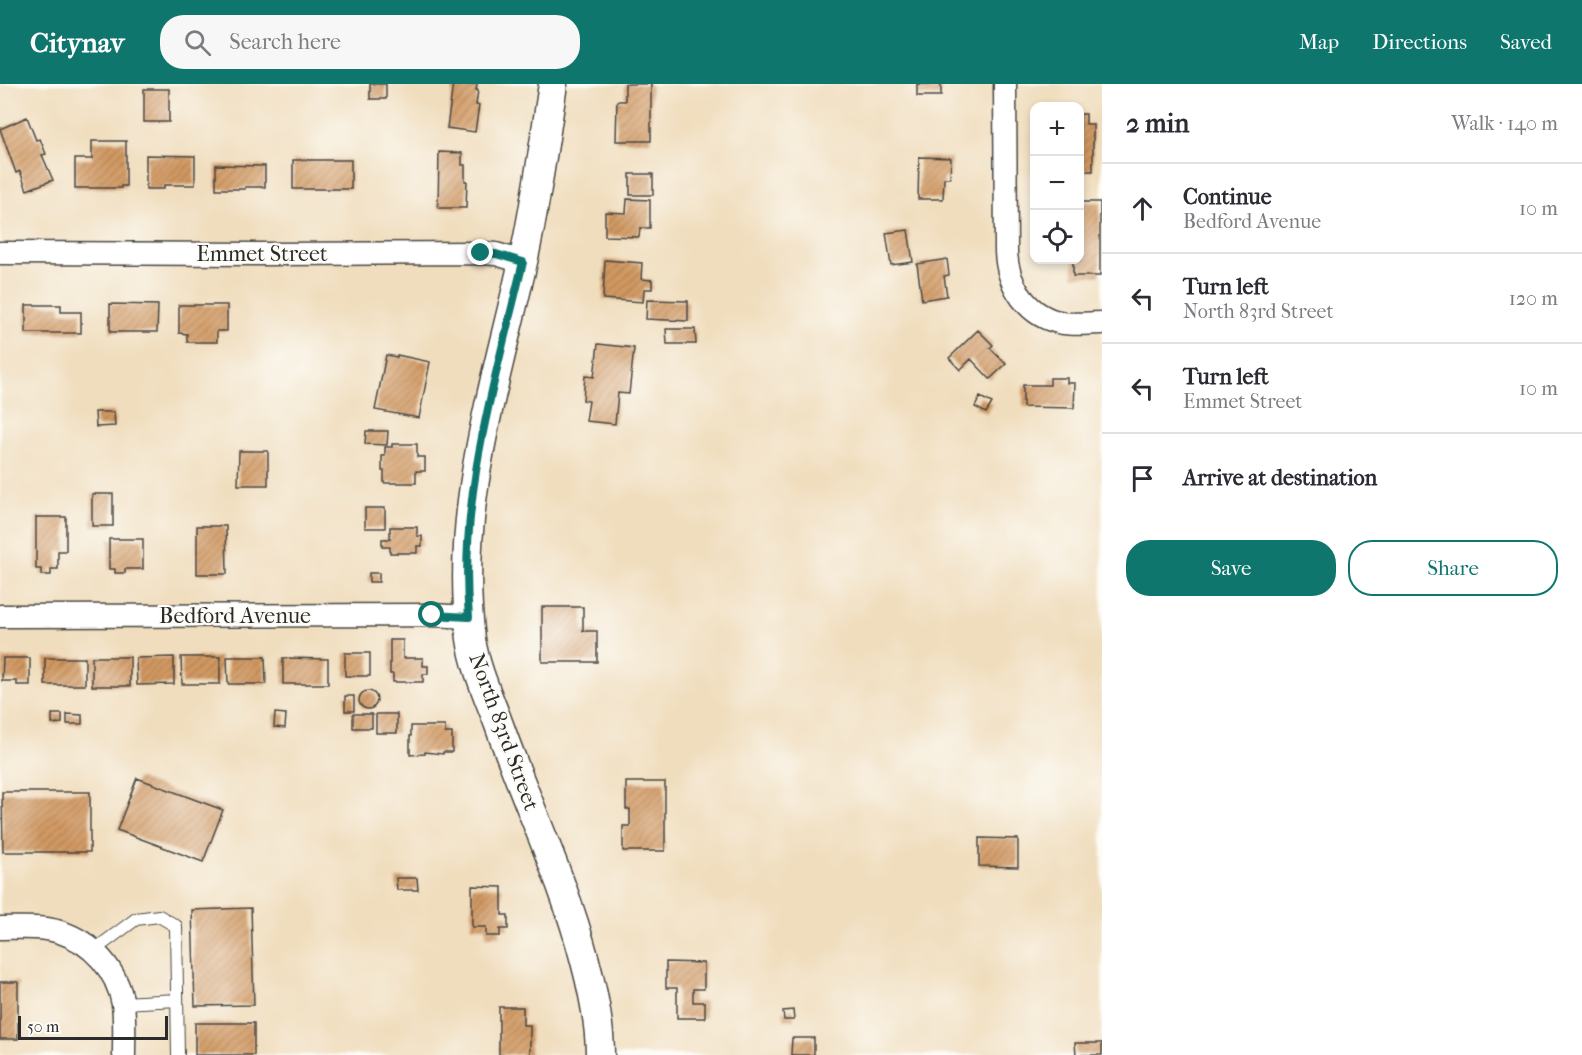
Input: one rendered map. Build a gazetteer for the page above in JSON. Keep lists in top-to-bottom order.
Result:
{
  "streets": {
    "street": ["Emmet Street", "Bedford Avenue", "North 83rd Street"]
  },
  "crossings": [
    ["Emmet Street", "North 83rd Street"],
    ["Bedford Avenue", "North 83rd Street"]
  ],
  "scale_bar": "50 m",
  "page": {
    "header": "Citynav",
    "search": "Search here",
    "nav": ["Map", "Directions", "Saved"],
    "heading": ["2 min", "Walk · 140 m"],
    "map_buttons": ["+", "−"],
    "list": [
      ["Continue", "Bedford Avenue", "10 m"],
      ["Turn left", "North 83rd Street", "120 m"],
      ["Turn left", "Emmet Street", "10 m"],
      "Arrive at destination"
    ],
    "buttons": ["Save", "Share"],
    "scale": "50 m"
  }
}
